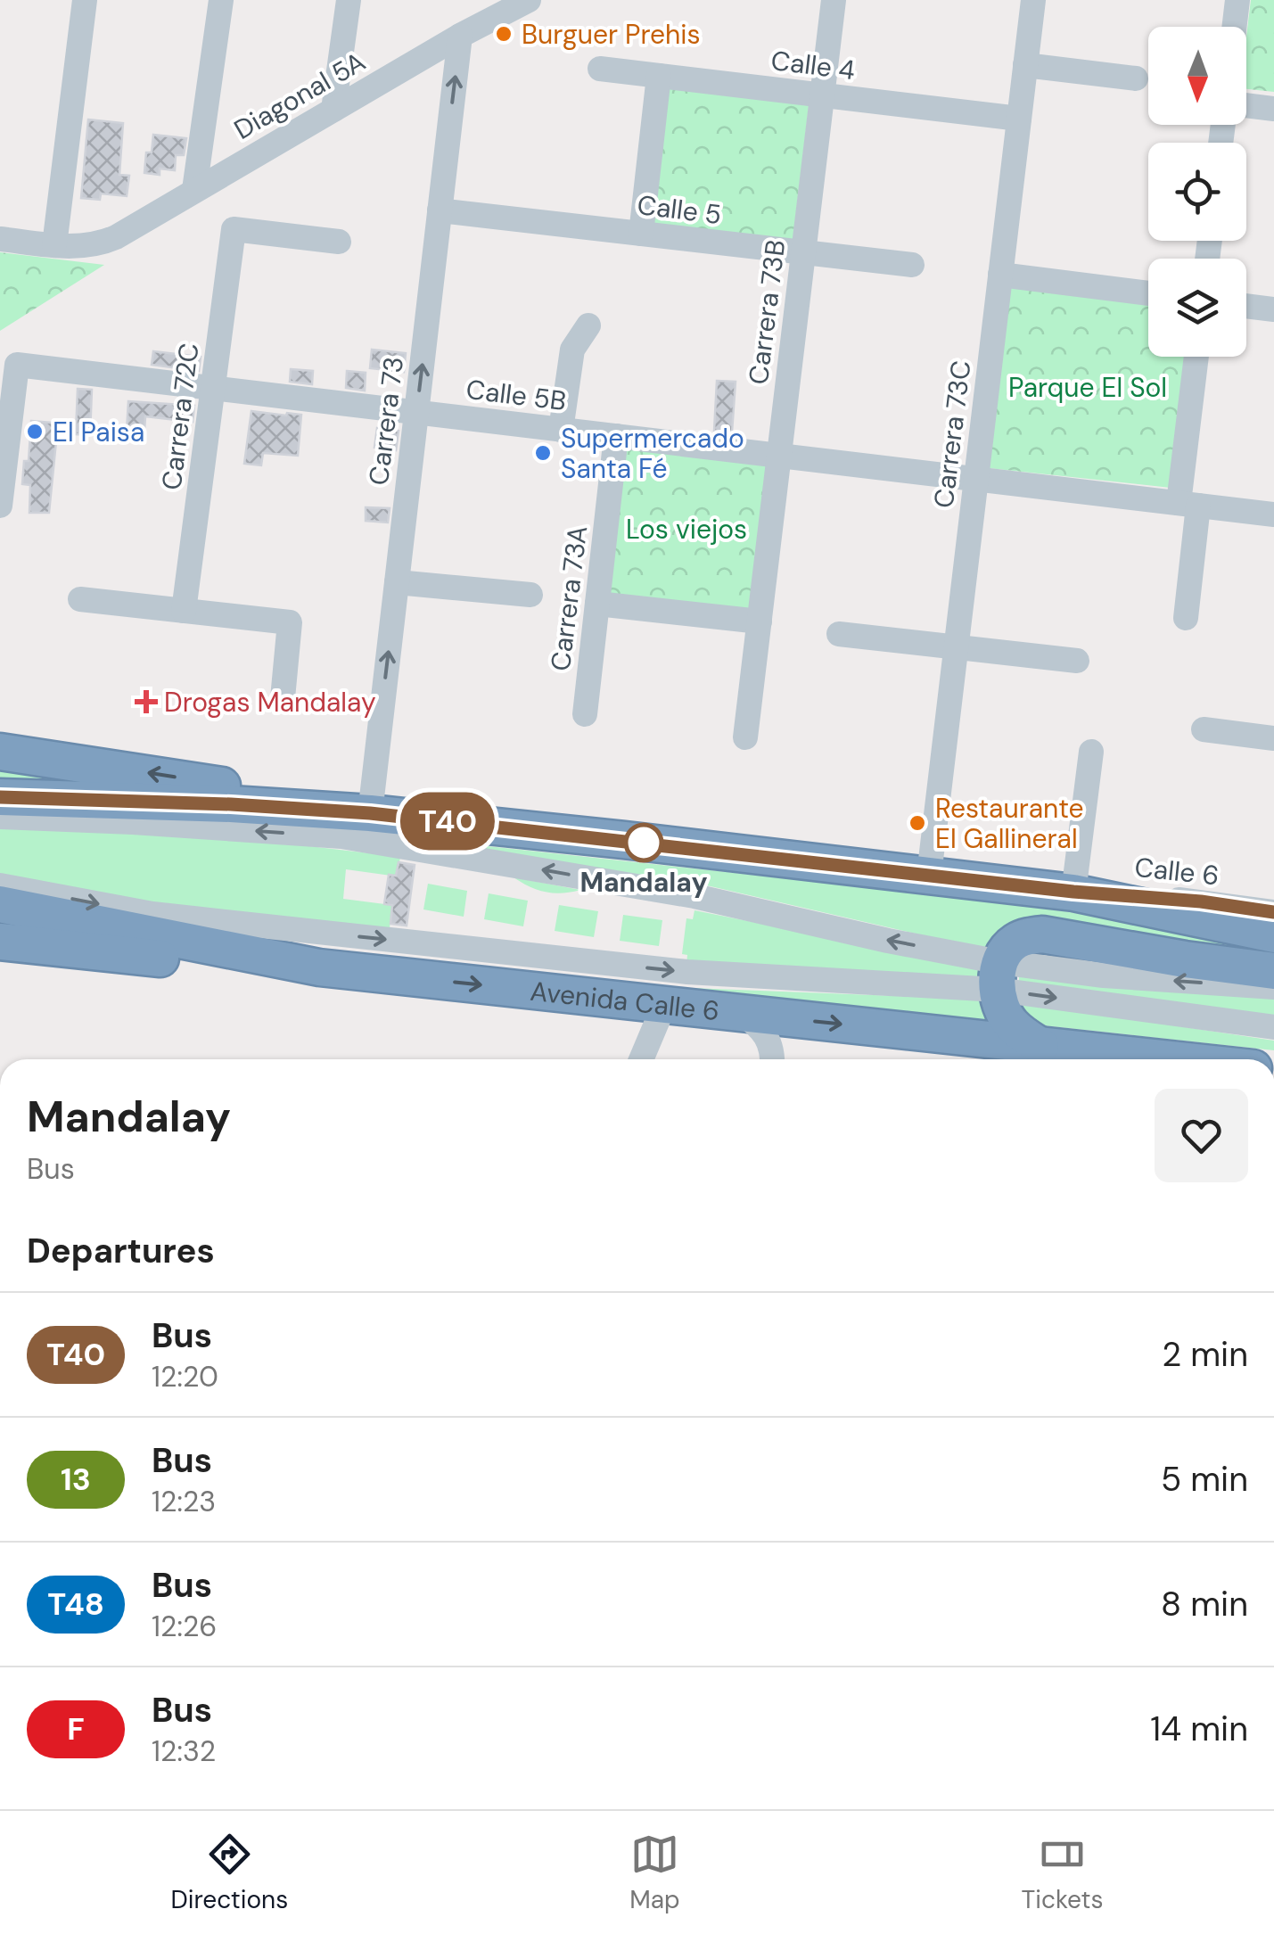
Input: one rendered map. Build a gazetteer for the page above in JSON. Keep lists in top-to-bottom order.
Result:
{
  "streets": {
    "highway": ["Avenida Calle 6"],
    "street": [
      "Calle 4",
      "Diagonal 5A",
      "Calle 5",
      "Carrera 73B",
      "Calle 5B",
      "Carrera 72C",
      "Carrera 73",
      "Carrera 73C",
      "Carrera 73A",
      "Calle 6"
    ]
  },
  "crossings": [
    ["Calle 4", "Carrera 73B"],
    ["Calle 4", "Carrera 73C"],
    ["Diagonal 5A", "Carrera 73"],
    ["Calle 5", "Carrera 73B"],
    ["Calle 5", "Carrera 73"],
    ["Carrera 73B", "Calle 5B"],
    ["Calle 5B", "Carrera 72C"],
    ["Calle 5B", "Carrera 73"],
    ["Calle 5B", "Carrera 73C"],
    ["Calle 5B", "Carrera 73A"]
  ],
  "parks": ["Parque El Sol", "Los viejos"],
  "places": {
    "other": [
      "Burguer Prehis",
      "El Paisa",
      "Supermercado Santa Fé",
      "Restaurante El Gallineral",
      "Mandalay"
    ],
    "health": ["Drogas Mandalay"]
  },
  "lines": ["bus line T40"],
  "north": "bottom",
  "page": {
    "on_map": "T40",
    "heading": [
      ["Mandalay", "Bus"],
      "Departures"
    ],
    "list": [
      {
        "mark": "T40",
        "name": "Bus",
        "note": "12:20",
        "value": "2 min"
      },
      {
        "mark": "13",
        "name": "Bus",
        "note": "12:23",
        "value": "5 min"
      },
      {
        "mark": "T48",
        "name": "Bus",
        "note": "12:26",
        "value": "8 min"
      },
      {
        "mark": "F",
        "name": "Bus",
        "note": "12:32",
        "value": "14 min"
      }
    ],
    "tabs": ["Directions", "Map", "Tickets"]
  }
}
